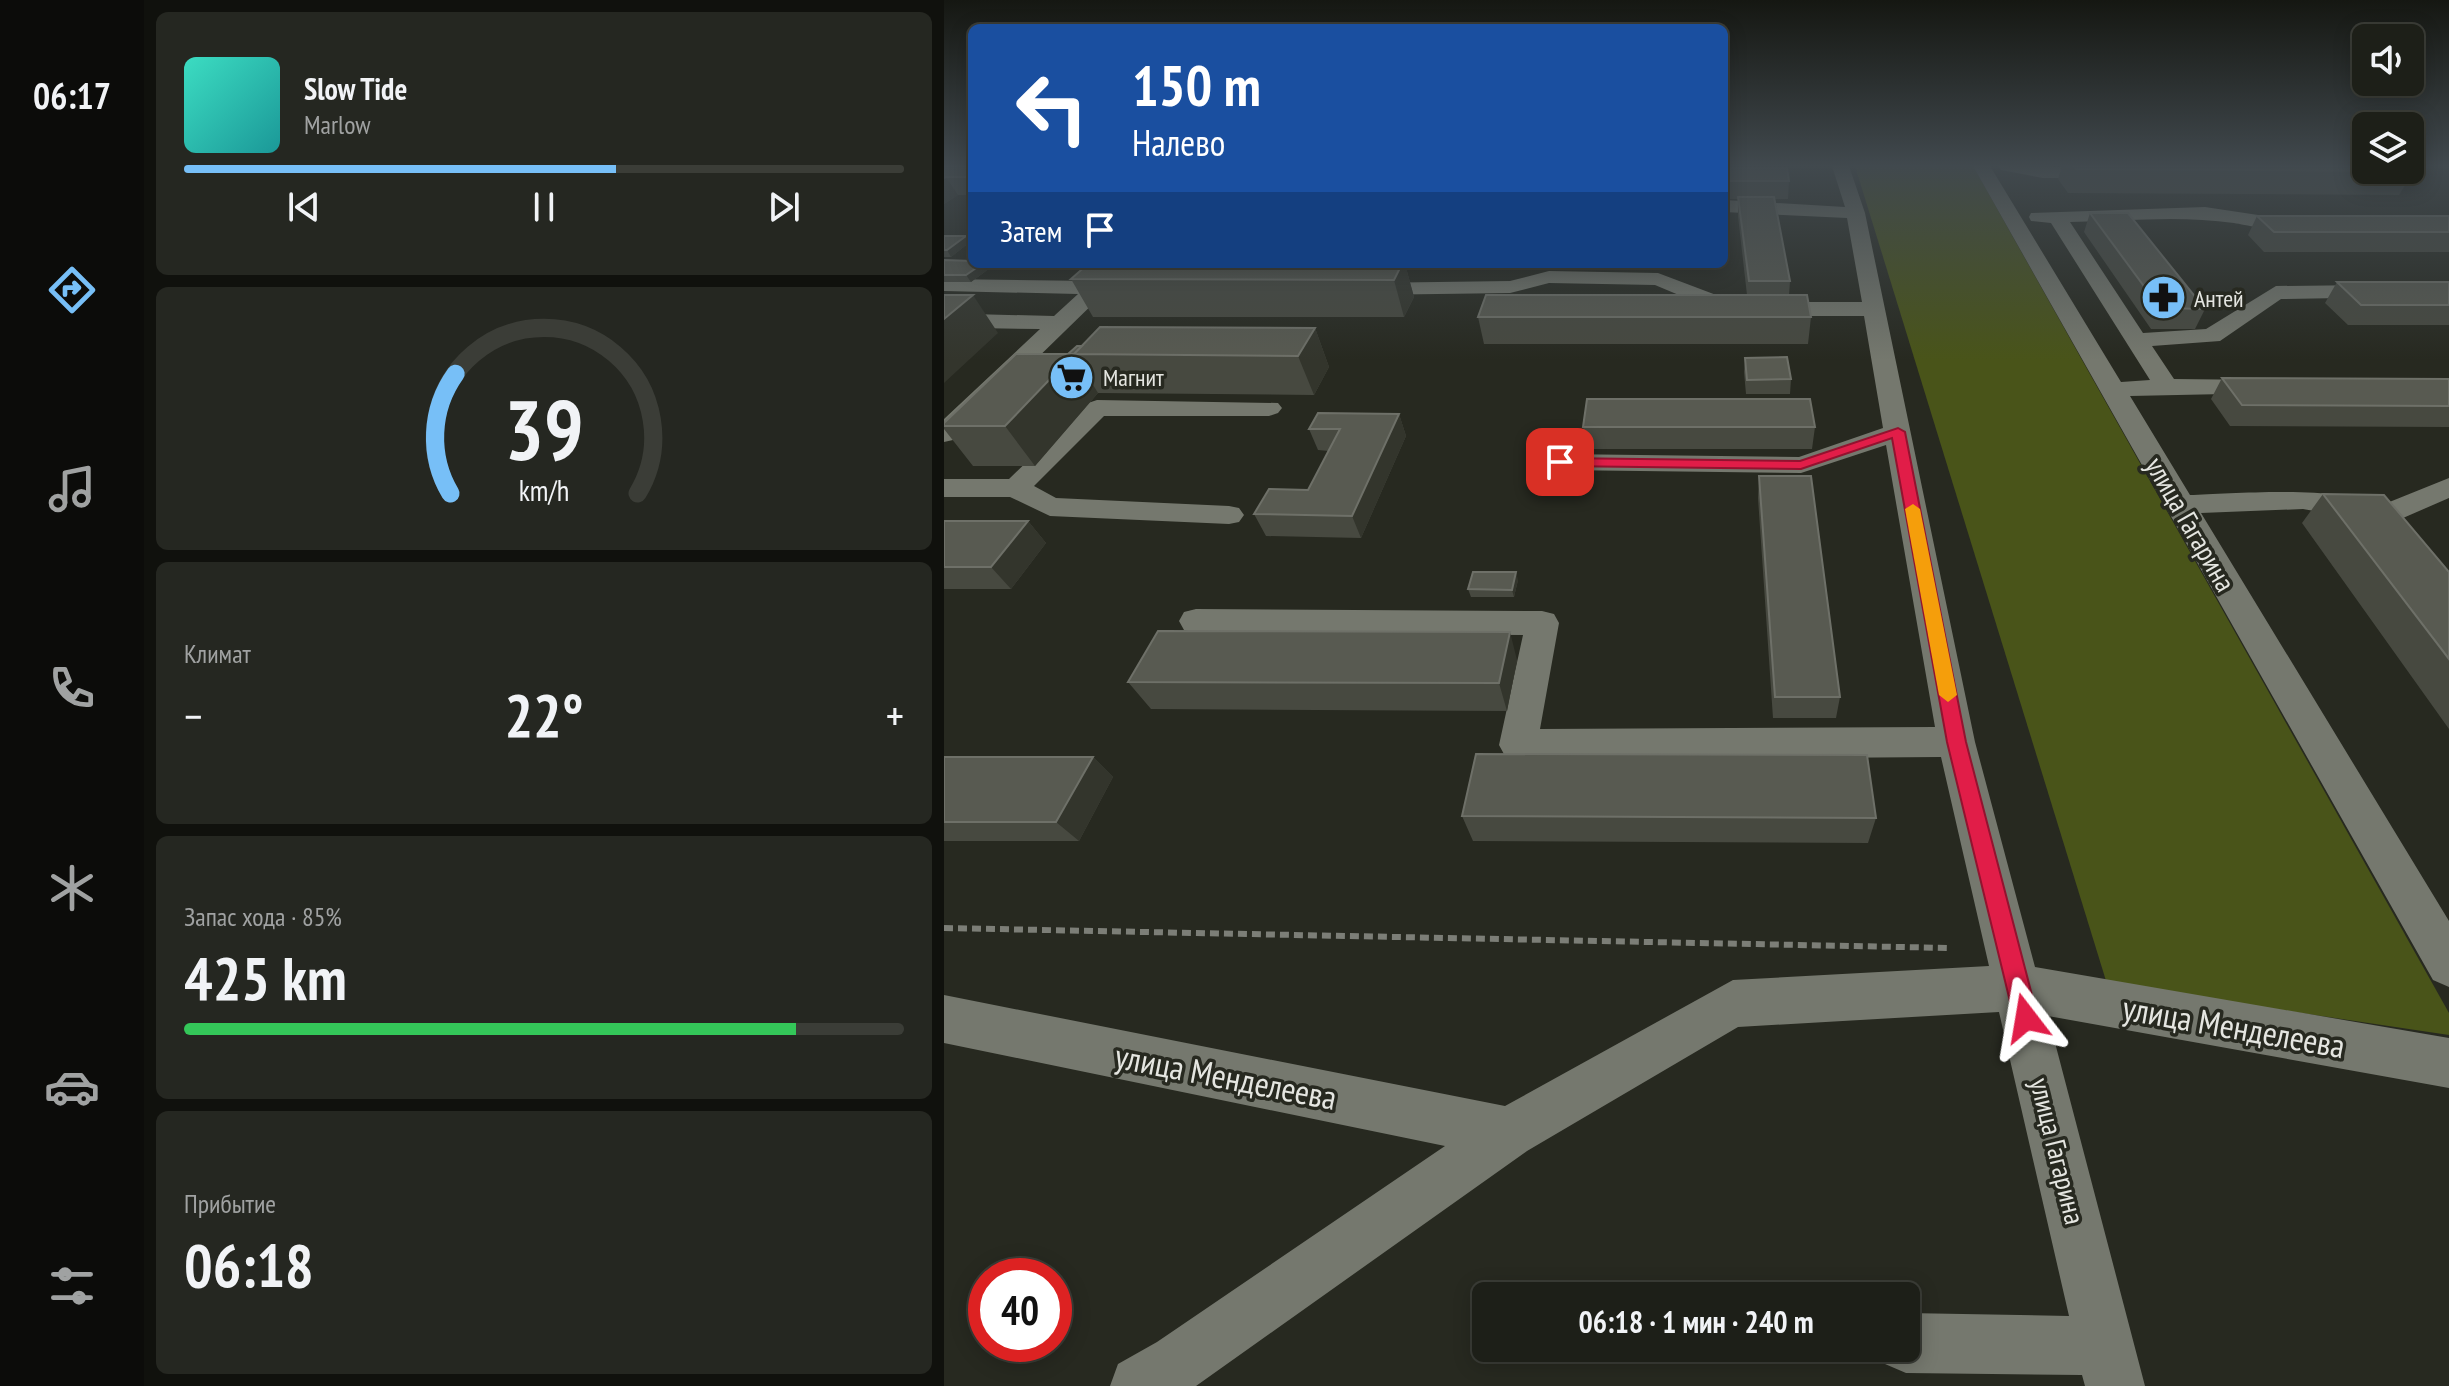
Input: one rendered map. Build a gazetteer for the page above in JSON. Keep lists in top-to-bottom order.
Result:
{
  "streets": {
    "street": ["улица Гагарина", "улица Менделеева"]
  },
  "crossings": [
    ["улица Гагарина", "улица Менделеева"]
  ],
  "places": {
    "pharmacy": ["Антей"],
    "supermarket": ["Магнит"]
  },
  "page": {
    "tabs": "06:17",
    "turn": ["150 m", "Налево"],
    "song": ["Slow Tide", "Marlow"],
    "then": "Затем",
    "tile": [
      "Климат",
      ["Запас хода · 85%", "425 km"],
      ["Прибытие", "06:18"]
    ],
    "heat": ["−", "22°", "+"],
    "limit": "40",
    "trip": "06:18 · 1 мин · 240 m",
    "gauge": ["39", "km/h"]
  }
}
